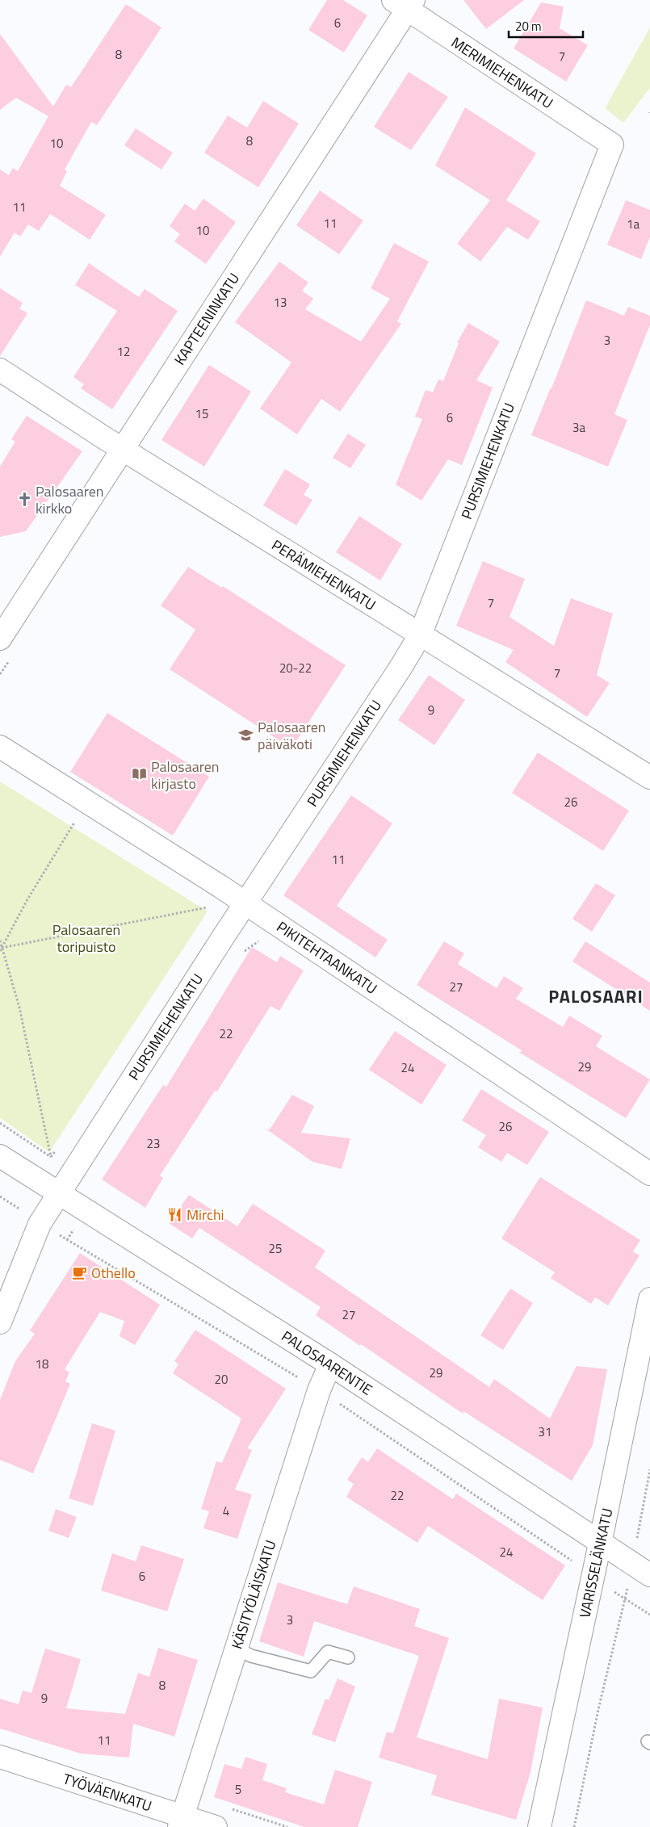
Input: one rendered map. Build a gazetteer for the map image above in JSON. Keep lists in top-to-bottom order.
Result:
{
  "streets": {
    "street": [
      "MERIMIEHENKATU",
      "KAPTEENINKATU",
      "PURSIMIEHENKATU",
      "PERÄMIEHENKATU",
      "PIKITEHTAANKATU",
      "PALOSAARENTIE",
      "VARISSELÄNKATU",
      "KÄSITYÖLÄISKATU",
      "TYÖVÄENKATU"
    ]
  },
  "crossings": [
    ["MERIMIEHENKATU", "KAPTEENINKATU"],
    ["MERIMIEHENKATU", "PURSIMIEHENKATU"],
    ["KAPTEENINKATU", "PERÄMIEHENKATU"],
    ["PURSIMIEHENKATU", "PERÄMIEHENKATU"],
    ["PURSIMIEHENKATU", "PIKITEHTAANKATU"],
    ["PURSIMIEHENKATU", "PALOSAARENTIE"],
    ["PALOSAARENTIE", "VARISSELÄNKATU"],
    ["PALOSAARENTIE", "KÄSITYÖLÄISKATU"],
    ["KÄSITYÖLÄISKATU", "TYÖVÄENKATU"]
  ],
  "districts": ["PALOSAARI"],
  "parks": ["Palosaaren toripuisto"],
  "places": {
    "church": ["Palosaaren kirkko"],
    "school or university": ["Palosaaren päiväkoti"],
    "library": ["Palosaaren kirjasto"],
    "restaurant": ["Mirchi"],
    "cafe": ["Othello"]
  },
  "house_numbers": [
    "6",
    "8",
    "7",
    "8",
    "10",
    "11",
    "11",
    "1a",
    "10",
    "13",
    "3",
    "12",
    "15",
    "6",
    "3a",
    "7",
    "20-22",
    "7",
    "9",
    "26",
    "11",
    "27",
    "22",
    "29",
    "24",
    "26",
    "23",
    "25",
    "27",
    "18",
    "29",
    "20",
    "31",
    "22",
    "4",
    "24",
    "6",
    "3",
    "8",
    "9",
    "11",
    "5"
  ],
  "scale_bar": "20 m"
}
